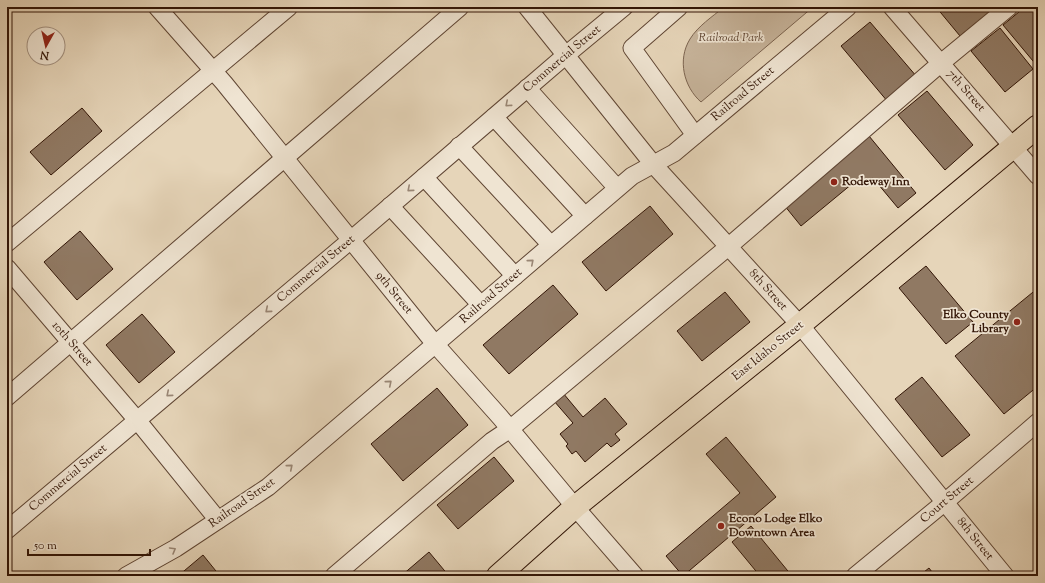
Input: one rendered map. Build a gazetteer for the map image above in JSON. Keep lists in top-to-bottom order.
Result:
{
  "streets": {
    "main road": ["East Idaho Street"],
    "street": [
      "Commercial Street",
      "7th Street",
      "Railroad Street",
      "8th Street",
      "9th Street",
      "10th Street",
      "Court Street"
    ]
  },
  "crossings": [
    ["Commercial Street", "8th Street"],
    ["Commercial Street", "9th Street"],
    ["Commercial Street", "10th Street"],
    ["7th Street", "East Idaho Street"],
    ["Railroad Street", "8th Street"],
    ["Railroad Street", "9th Street"],
    ["Railroad Street", "10th Street"],
    ["8th Street", "East Idaho Street"],
    ["8th Street", "Court Street"],
    ["9th Street", "East Idaho Street"]
  ],
  "parks": ["Railroad Park"],
  "places": ["Rodeway Inn", "Elko County Library", "Econo Lodge Elko Downtown Area"],
  "scale_bar": "50 m",
  "north": "bottom"
}
